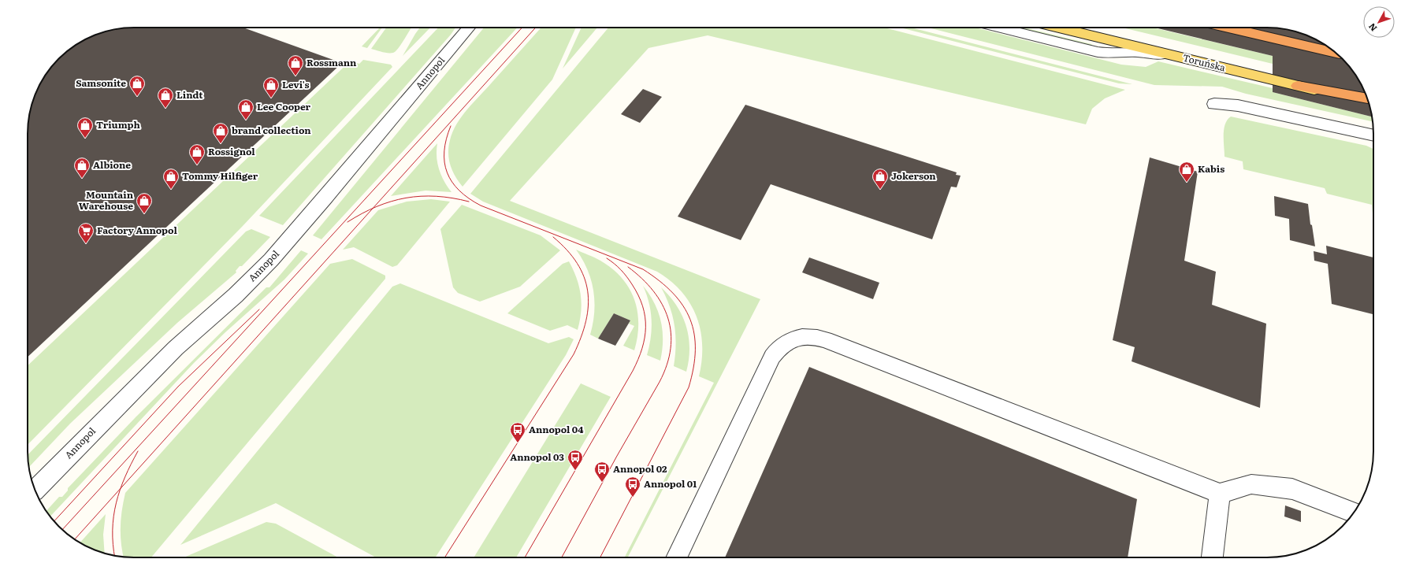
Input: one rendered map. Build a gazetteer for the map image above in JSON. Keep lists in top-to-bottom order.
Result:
{
  "streets": {
    "main road": ["Toruńska"],
    "street": ["Annopol"]
  },
  "places": {
    "shop": [
      "Rossmann",
      "Samsonite",
      "Levi's",
      "Lindt",
      "Lee Cooper",
      "Triumph",
      "brand collection",
      "Rossignol",
      "Albione",
      "Kabis",
      "Tommy Hilfiger",
      "Jokerson",
      "Mountain Warehouse"
    ],
    "supermarket": ["Factory Annopol"],
    "bus stop": [
      "Annopol 04",
      "Annopol 03",
      "Annopol 02",
      "Annopol 01"
    ]
  },
  "north": "bottom left"
}
